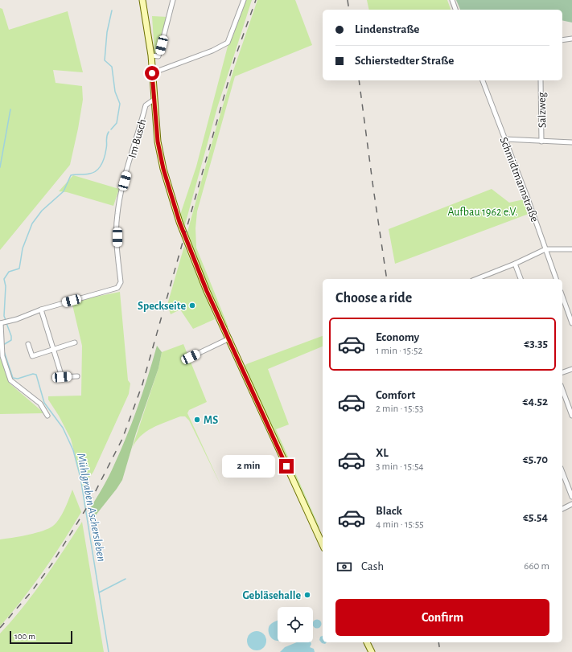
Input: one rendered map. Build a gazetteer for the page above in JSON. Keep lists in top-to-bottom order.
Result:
{
  "streets": {
    "street": ["Salzweg", "Im Busch", "Schmidtmannstraße"]
  },
  "water": ["Mühlgraben Aschersleben"],
  "parks": ["Aufbau 1962 e.V."],
  "places": ["Speckseite", "MS", "Gebläsehalle"],
  "scale_bar": "100 m",
  "page": {
    "banner": ["Lindenstraße", "Schierstedter Straße"],
    "heading": "Choose a ride",
    "list": [
      {
        "name": "Economy",
        "note": "1 min · 15:52",
        "value": "€3.35"
      },
      {
        "name": "Comfort",
        "note": "2 min · 15:53",
        "value": "€4.52"
      },
      {
        "name": "XL",
        "note": "3 min · 15:54",
        "value": "€5.70"
      },
      {
        "name": "Black",
        "note": "4 min · 15:55",
        "value": "€5.54"
      }
    ],
    "bubble": "2 min",
    "pay": ["Cash", "660 m"],
    "buttons": "Confirm",
    "scale": "100 m"
  }
}
